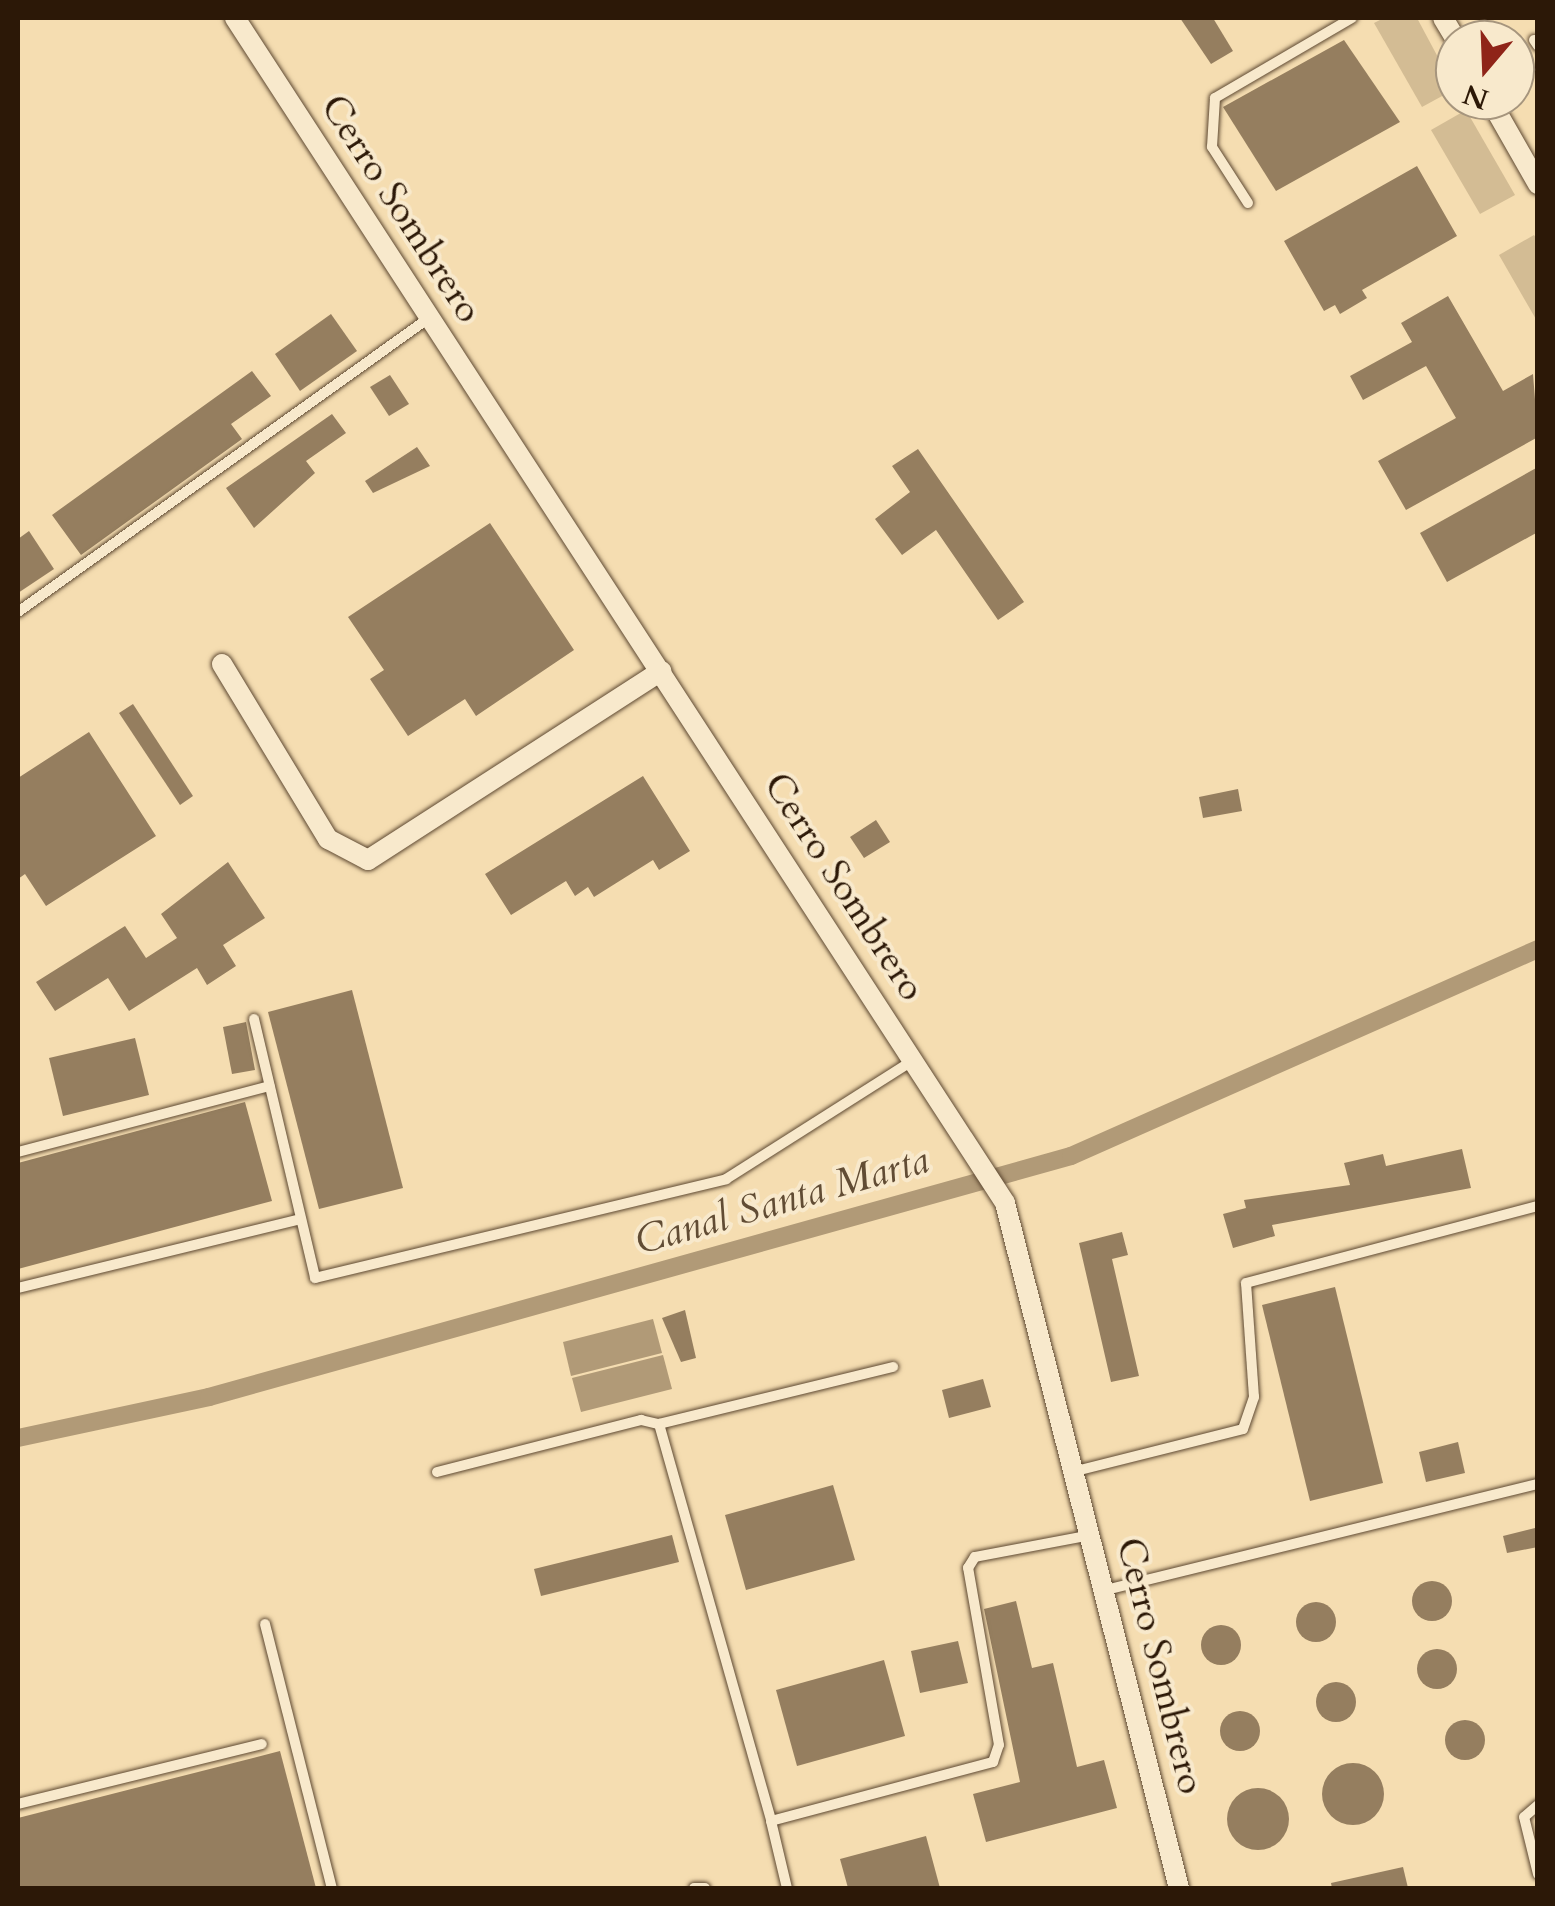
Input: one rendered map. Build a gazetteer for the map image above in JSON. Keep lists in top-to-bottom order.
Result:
{
  "streets": {
    "street": ["Cerro Sombrero"]
  },
  "water": ["Canal Santa Marta"],
  "north": "bottom"
}
